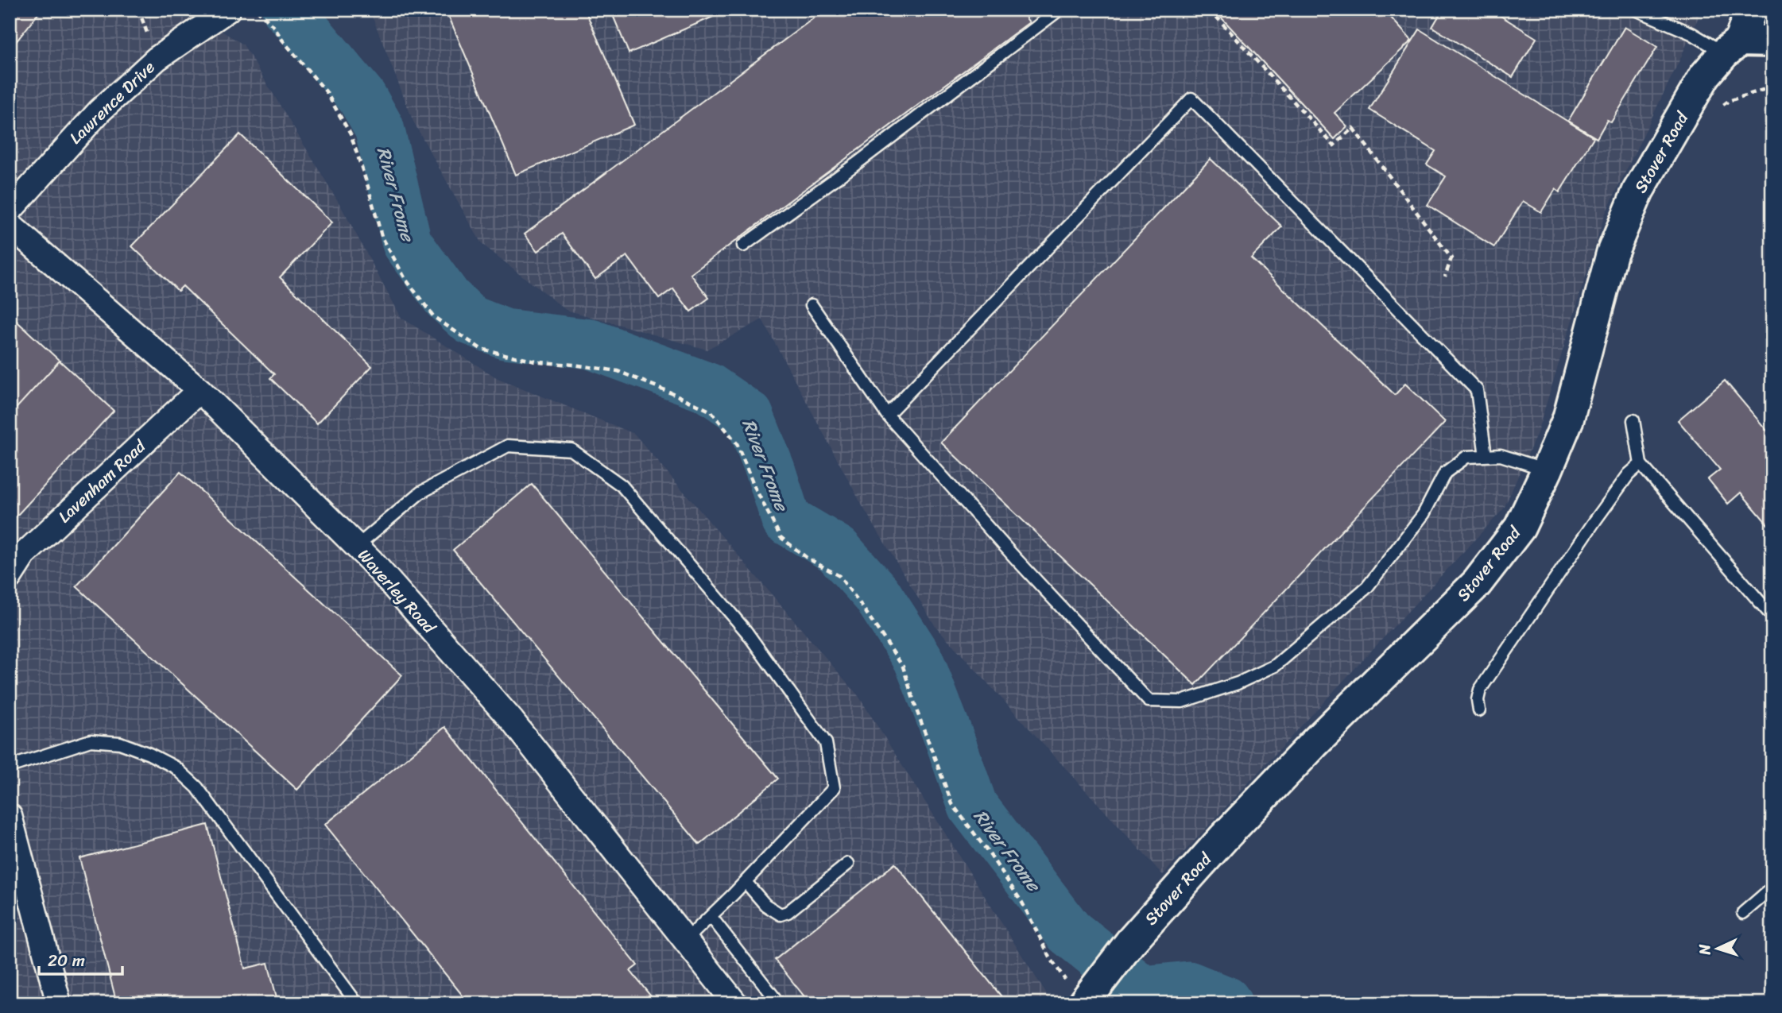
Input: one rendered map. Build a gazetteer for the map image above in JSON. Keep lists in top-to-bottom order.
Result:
{
  "streets": {
    "main road": ["Stover Road"],
    "street": ["Lawrence Drive", "Lavenham Road", "Waverley Road"]
  },
  "crossings": [
    ["Lavenham Road", "Waverley Road"]
  ],
  "water": ["River Frome"],
  "scale_bar": "20 m",
  "north": "left"
}
